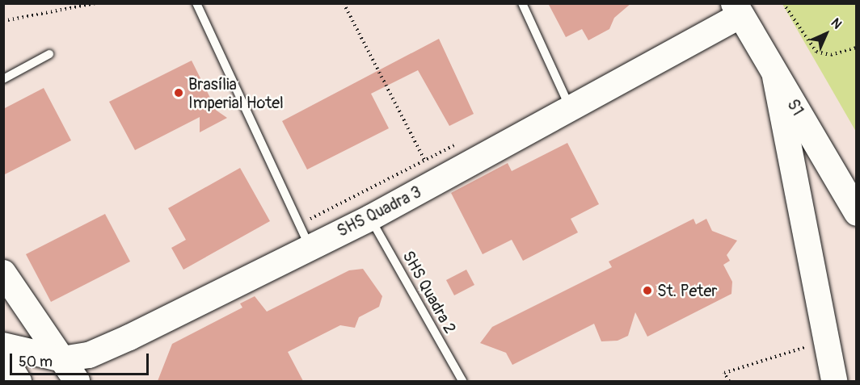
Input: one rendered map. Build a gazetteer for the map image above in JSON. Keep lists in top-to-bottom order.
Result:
{
  "streets": {
    "highway": ["S1"],
    "street": ["SHS Quadra 3"],
    "lane": ["SHS Quadra 2"]
  },
  "crossings": [
    ["S1", "SHS Quadra 3"],
    ["SHS Quadra 3", "SHS Quadra 2"]
  ],
  "places": ["Brasília Imperial Hotel", "St. Peter"],
  "scale_bar": "50 m",
  "north": "top right"
}
